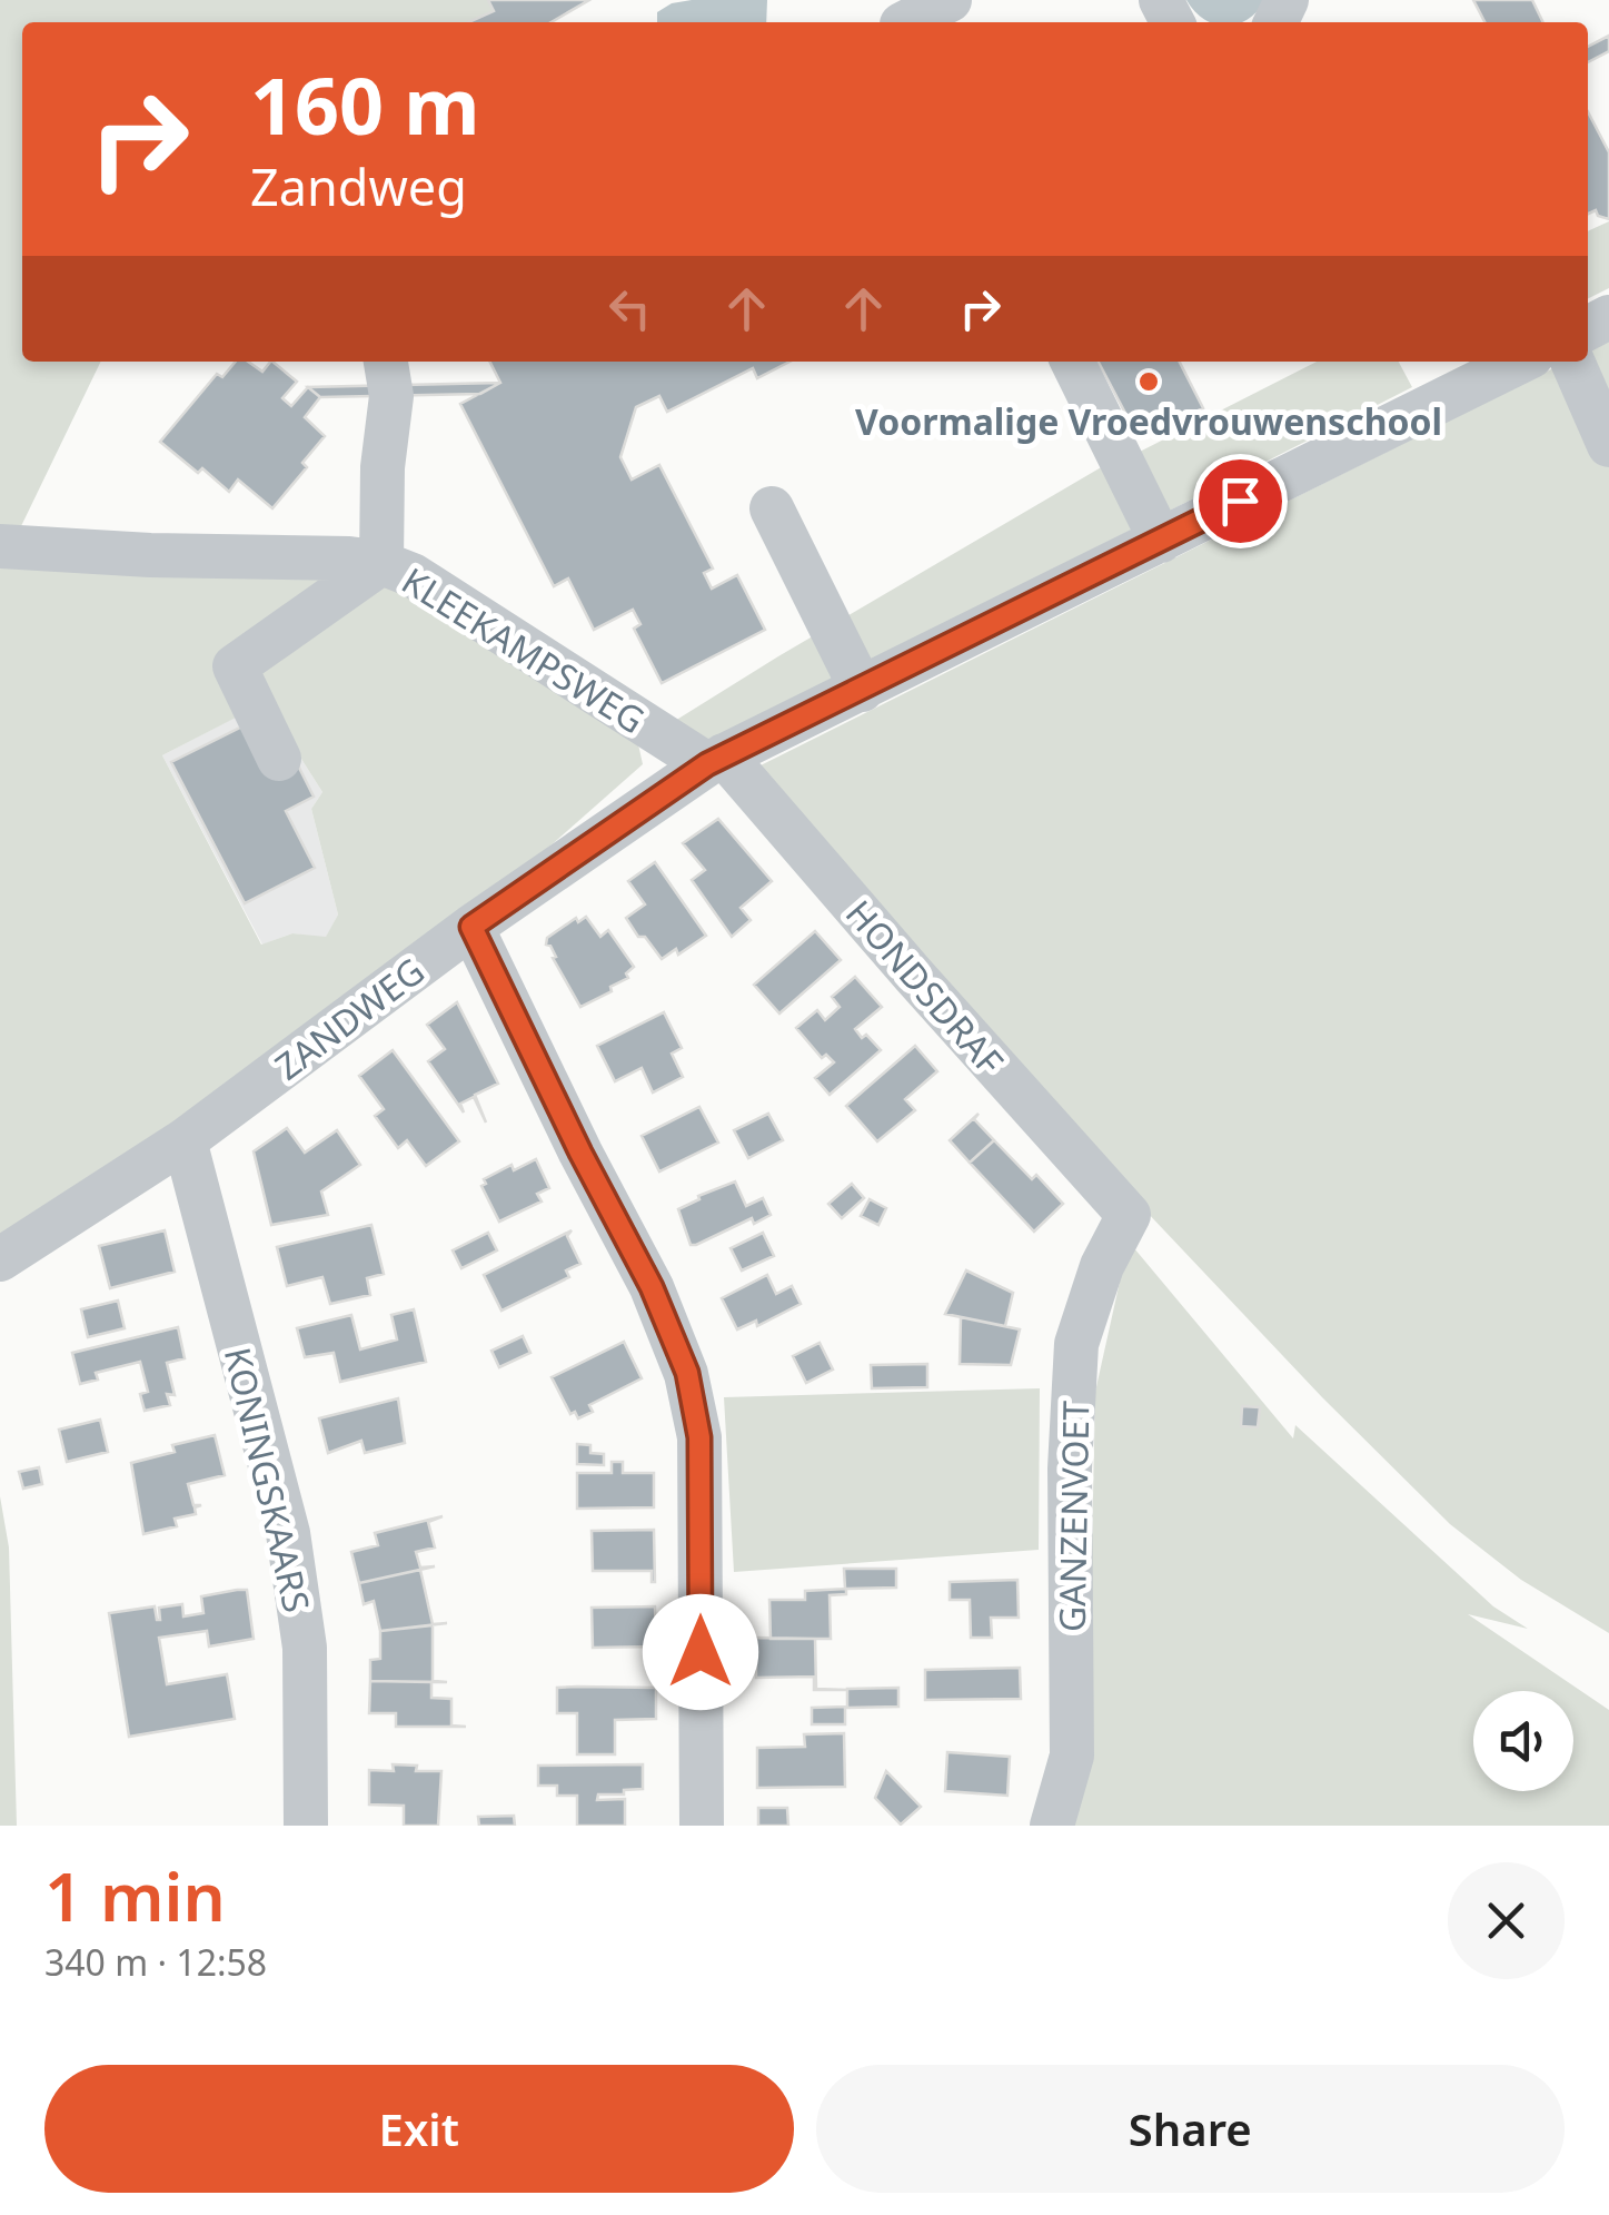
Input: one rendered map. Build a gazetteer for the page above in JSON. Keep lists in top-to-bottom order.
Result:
{
  "streets": {
    "street": [
      "KLEEKAMPSWEG",
      "HONDSDRAF",
      "ZANDWEG",
      "KONINGSKAARS",
      "GANZENVOET"
    ]
  },
  "crossings": [
    ["KLEEKAMPSWEG", "HONDSDRAF"],
    ["KLEEKAMPSWEG", "ZANDWEG"],
    ["HONDSDRAF", "ZANDWEG"],
    ["HONDSDRAF", "GANZENVOET"],
    ["ZANDWEG", "KONINGSKAARS"]
  ],
  "places": ["Voormalige Vroedvrouwenschool"],
  "page": {
    "turn": ["160 m", "Zandweg"],
    "heading": ["1 min", "340 m · 12:58"],
    "buttons": ["Exit", "Share"]
  }
}
